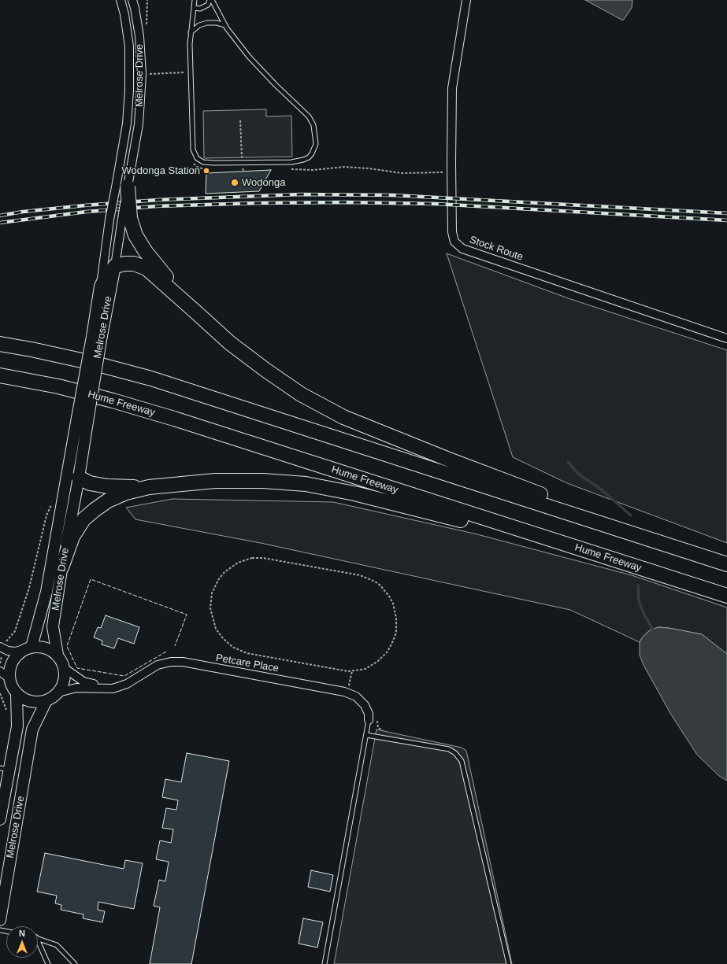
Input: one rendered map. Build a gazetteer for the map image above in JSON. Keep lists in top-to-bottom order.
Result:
{
  "streets": {
    "highway": ["Hume Freeway"],
    "main road": ["Melrose Drive"],
    "street": ["Stock Route", "Petcare Place"]
  },
  "crossings": [
    ["Melrose Drive", "Petcare Place"]
  ],
  "places": ["Wodonga Station", "Wodonga"],
  "north": "top"
}
